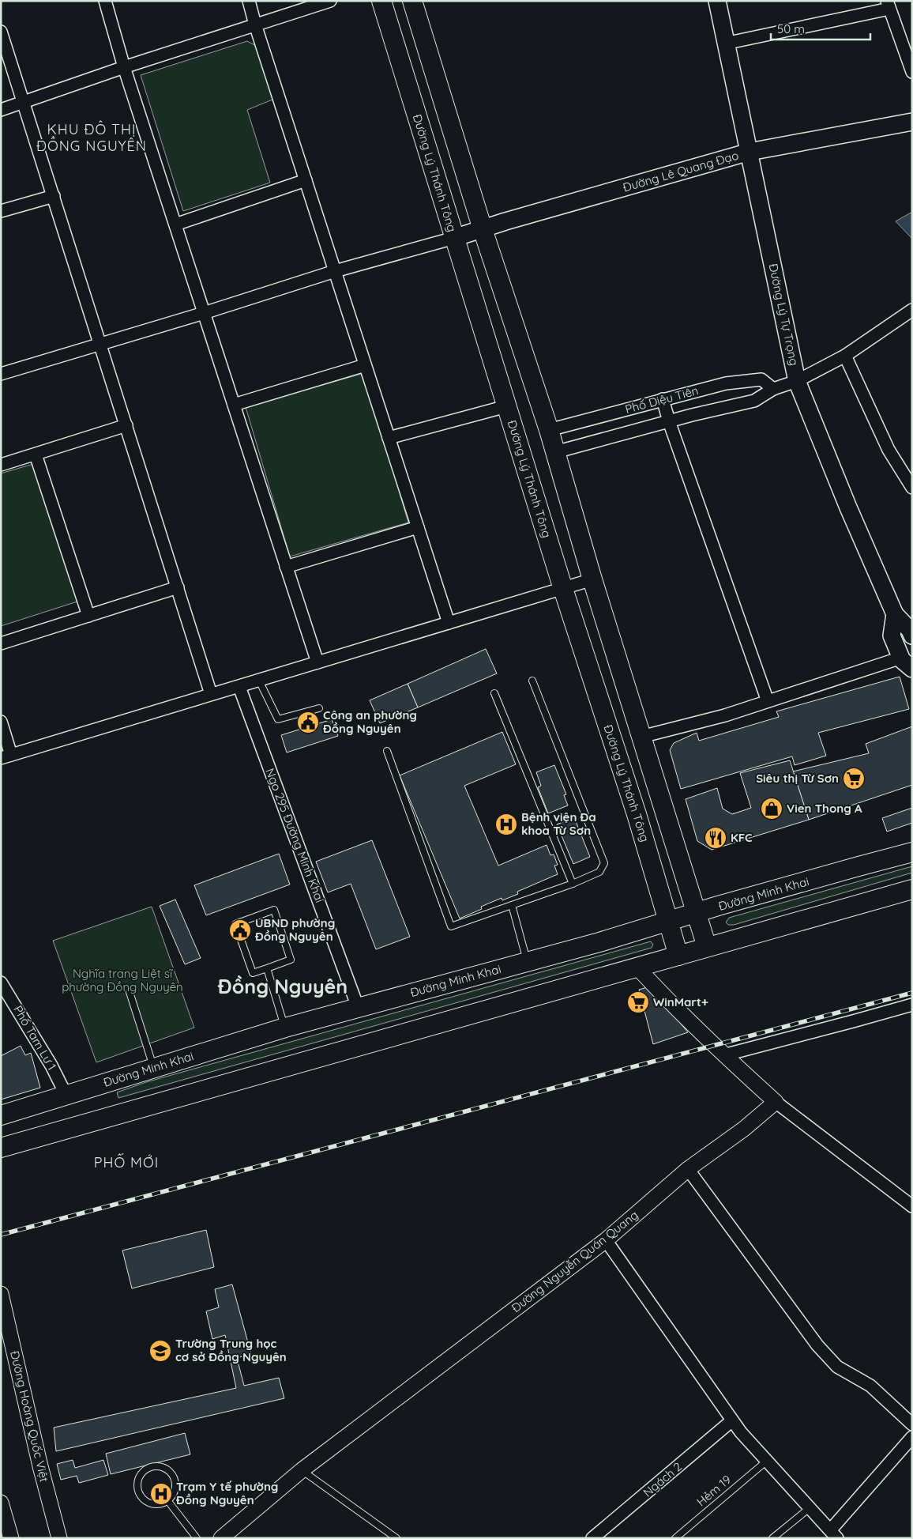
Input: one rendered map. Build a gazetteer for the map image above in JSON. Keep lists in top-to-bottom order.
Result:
{
  "streets": {
    "main road": [
      "Đường Lê Quang Đạo",
      "Đường Lý Thánh Tông",
      "Đường Lý Tự Trọng",
      "Đường Minh Khai"
    ],
    "street": [
      "Phố Diệu Tiên",
      "Ngo 295 Đường Minh Khai",
      "Phố Tam Lư 1",
      "Đường Nguyễn Quán Quang",
      "Đường Hoàng Quốc Việt",
      "Ngách 2"
    ],
    "lane": ["Hẻm 19"]
  },
  "crossings": [
    ["Đường Lê Quang Đạo", "Đường Lý Thánh Tông"],
    ["Đường Lê Quang Đạo", "Đường Lý Tự Trọng"],
    ["Đường Lý Thánh Tông", "Đường Minh Khai"],
    ["Đường Lý Tự Trọng", "Phố Diệu Tiên"],
    ["Ngo 295 Đường Minh Khai", "Đường Minh Khai"],
    ["Đường Minh Khai", "Phố Tam Lư 1"]
  ],
  "districts": ["KHU ĐÔ THỊ ĐỒNG NGUYÊN", "Đồng Nguyên", "PHỐ MỚI"],
  "parks": ["Nghĩa trang Liệt sĩ phường Đồng Nguyên"],
  "places": {
    "public building": ["Công an phường Đồng Nguyên", "UBND phường Đồng Nguyên"],
    "supermarket": ["Siêu thị Từ Sơn", "WinMart+"],
    "shop": ["Vien Thong A"],
    "hospital": ["Bệnh viện Đa khoa Từ Sơn", "Trạm Y tế phường Đồng Nguyên"],
    "restaurant": ["KFC"],
    "school or university": ["Trường Trung học cơ sở Đồng Nguyên"]
  },
  "scale_bar": "50 m"
}
